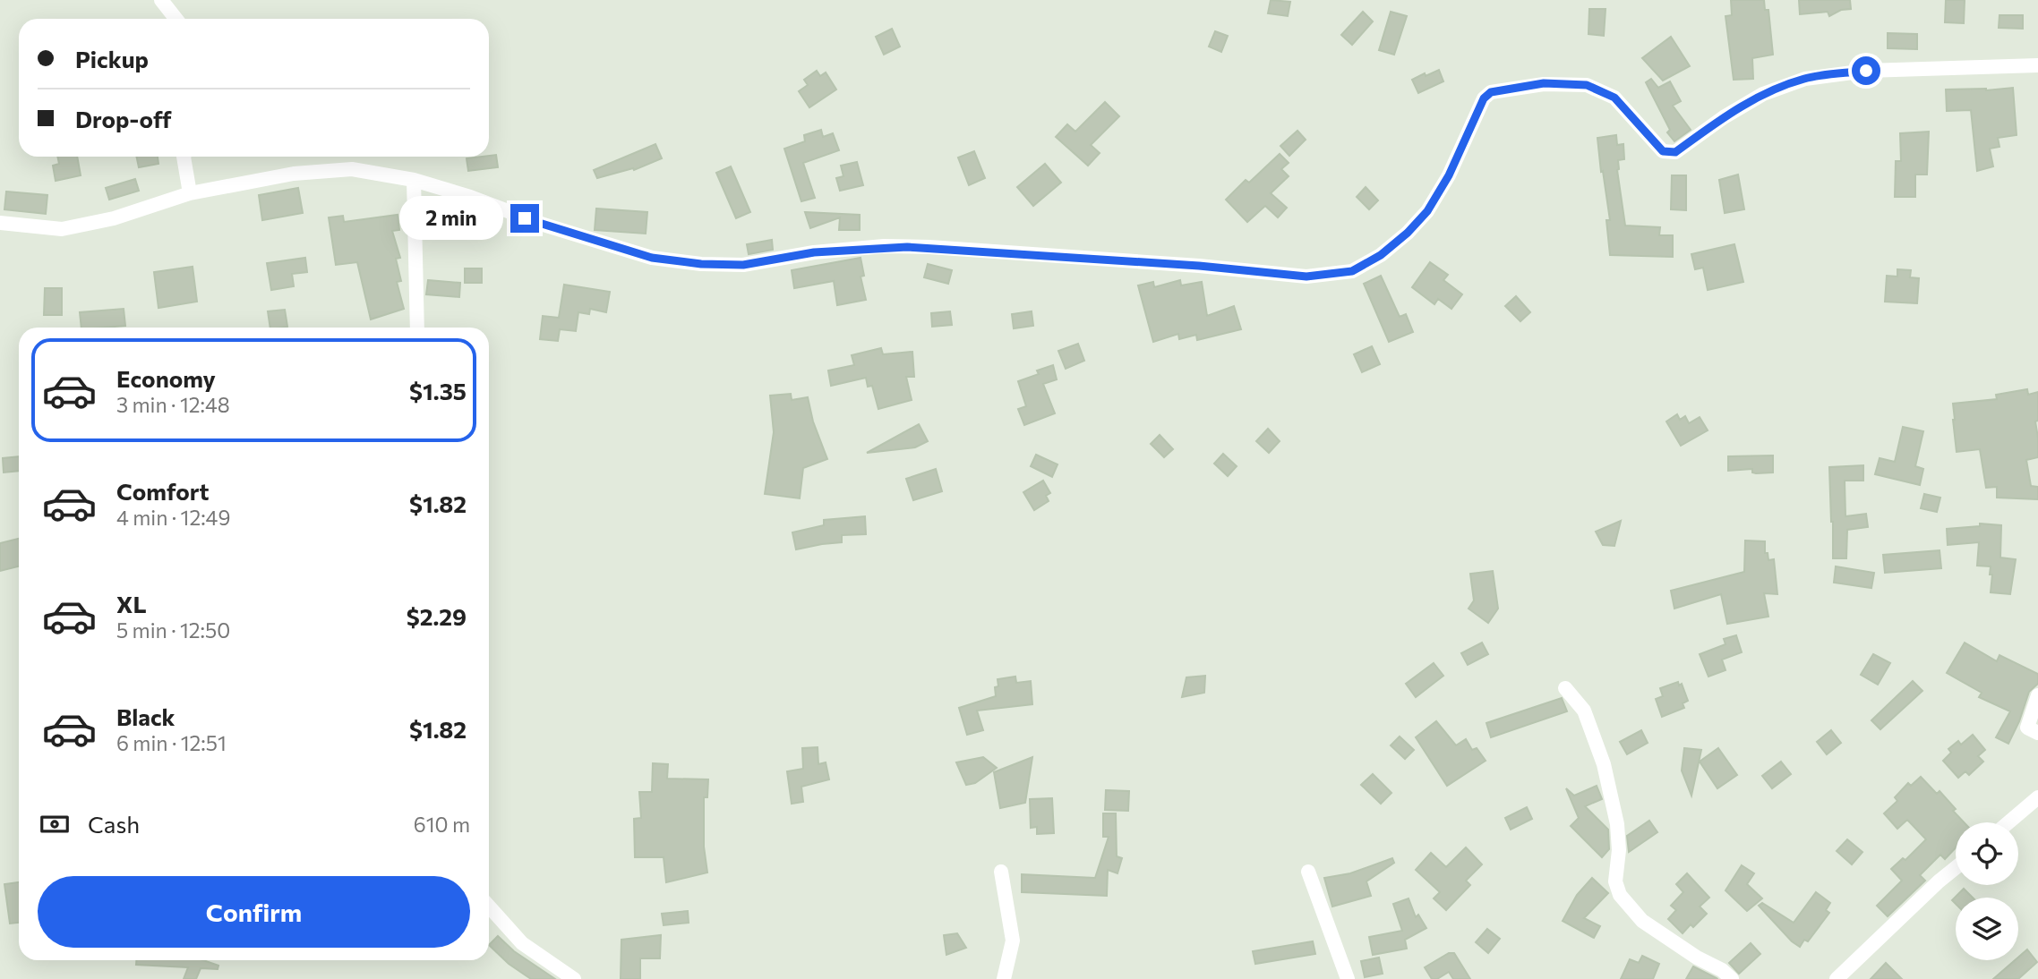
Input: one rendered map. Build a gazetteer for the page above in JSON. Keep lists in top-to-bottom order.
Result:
{
  "page": {
    "banner": ["Pickup", "Drop-off"],
    "bubble": "2 min",
    "list": [
      {
        "name": "Economy",
        "note": "3 min · 12:48",
        "value": "$1.35"
      },
      {
        "name": "Comfort",
        "note": "4 min · 12:49",
        "value": "$1.82"
      },
      {
        "name": "XL",
        "note": "5 min · 12:50",
        "value": "$2.29"
      },
      {
        "name": "Black",
        "note": "6 min · 12:51",
        "value": "$1.82"
      }
    ],
    "pay": ["Cash", "610 m"],
    "buttons": "Confirm"
  }
}
